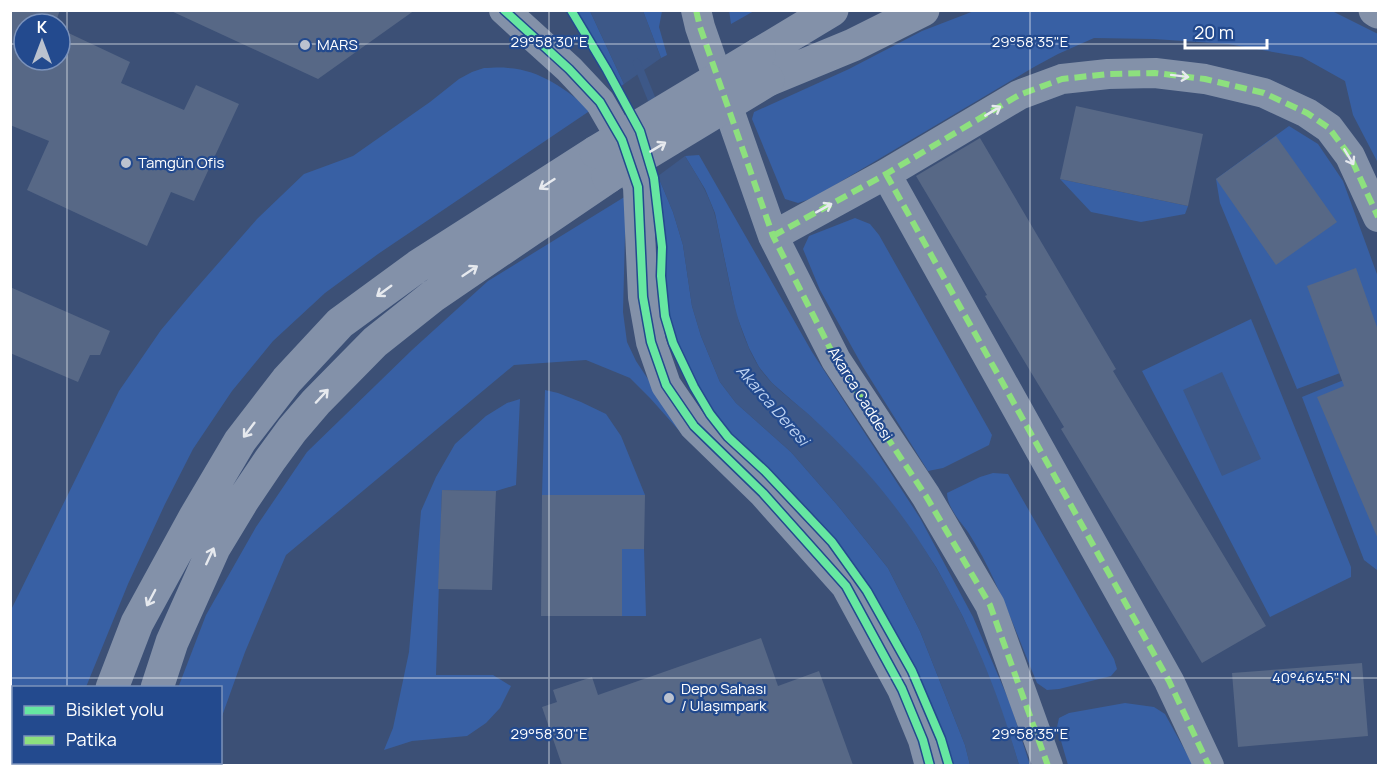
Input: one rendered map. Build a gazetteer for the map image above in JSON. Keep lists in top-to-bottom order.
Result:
{
  "streets": {
    "street": ["Akarca Caddesi"]
  },
  "water": ["Akarca Deresi"],
  "places": ["MARS", "Tamgün Ofis", "Depo Sahası / Ulaşımpark"],
  "legend": ["Bisiklet yolu", "Patika"],
  "scale_bar": "20 m",
  "north": "top",
  "coordinates": ["29°58'30\"E", "29°58'35\"E", "40°46'45\"N"]
}
